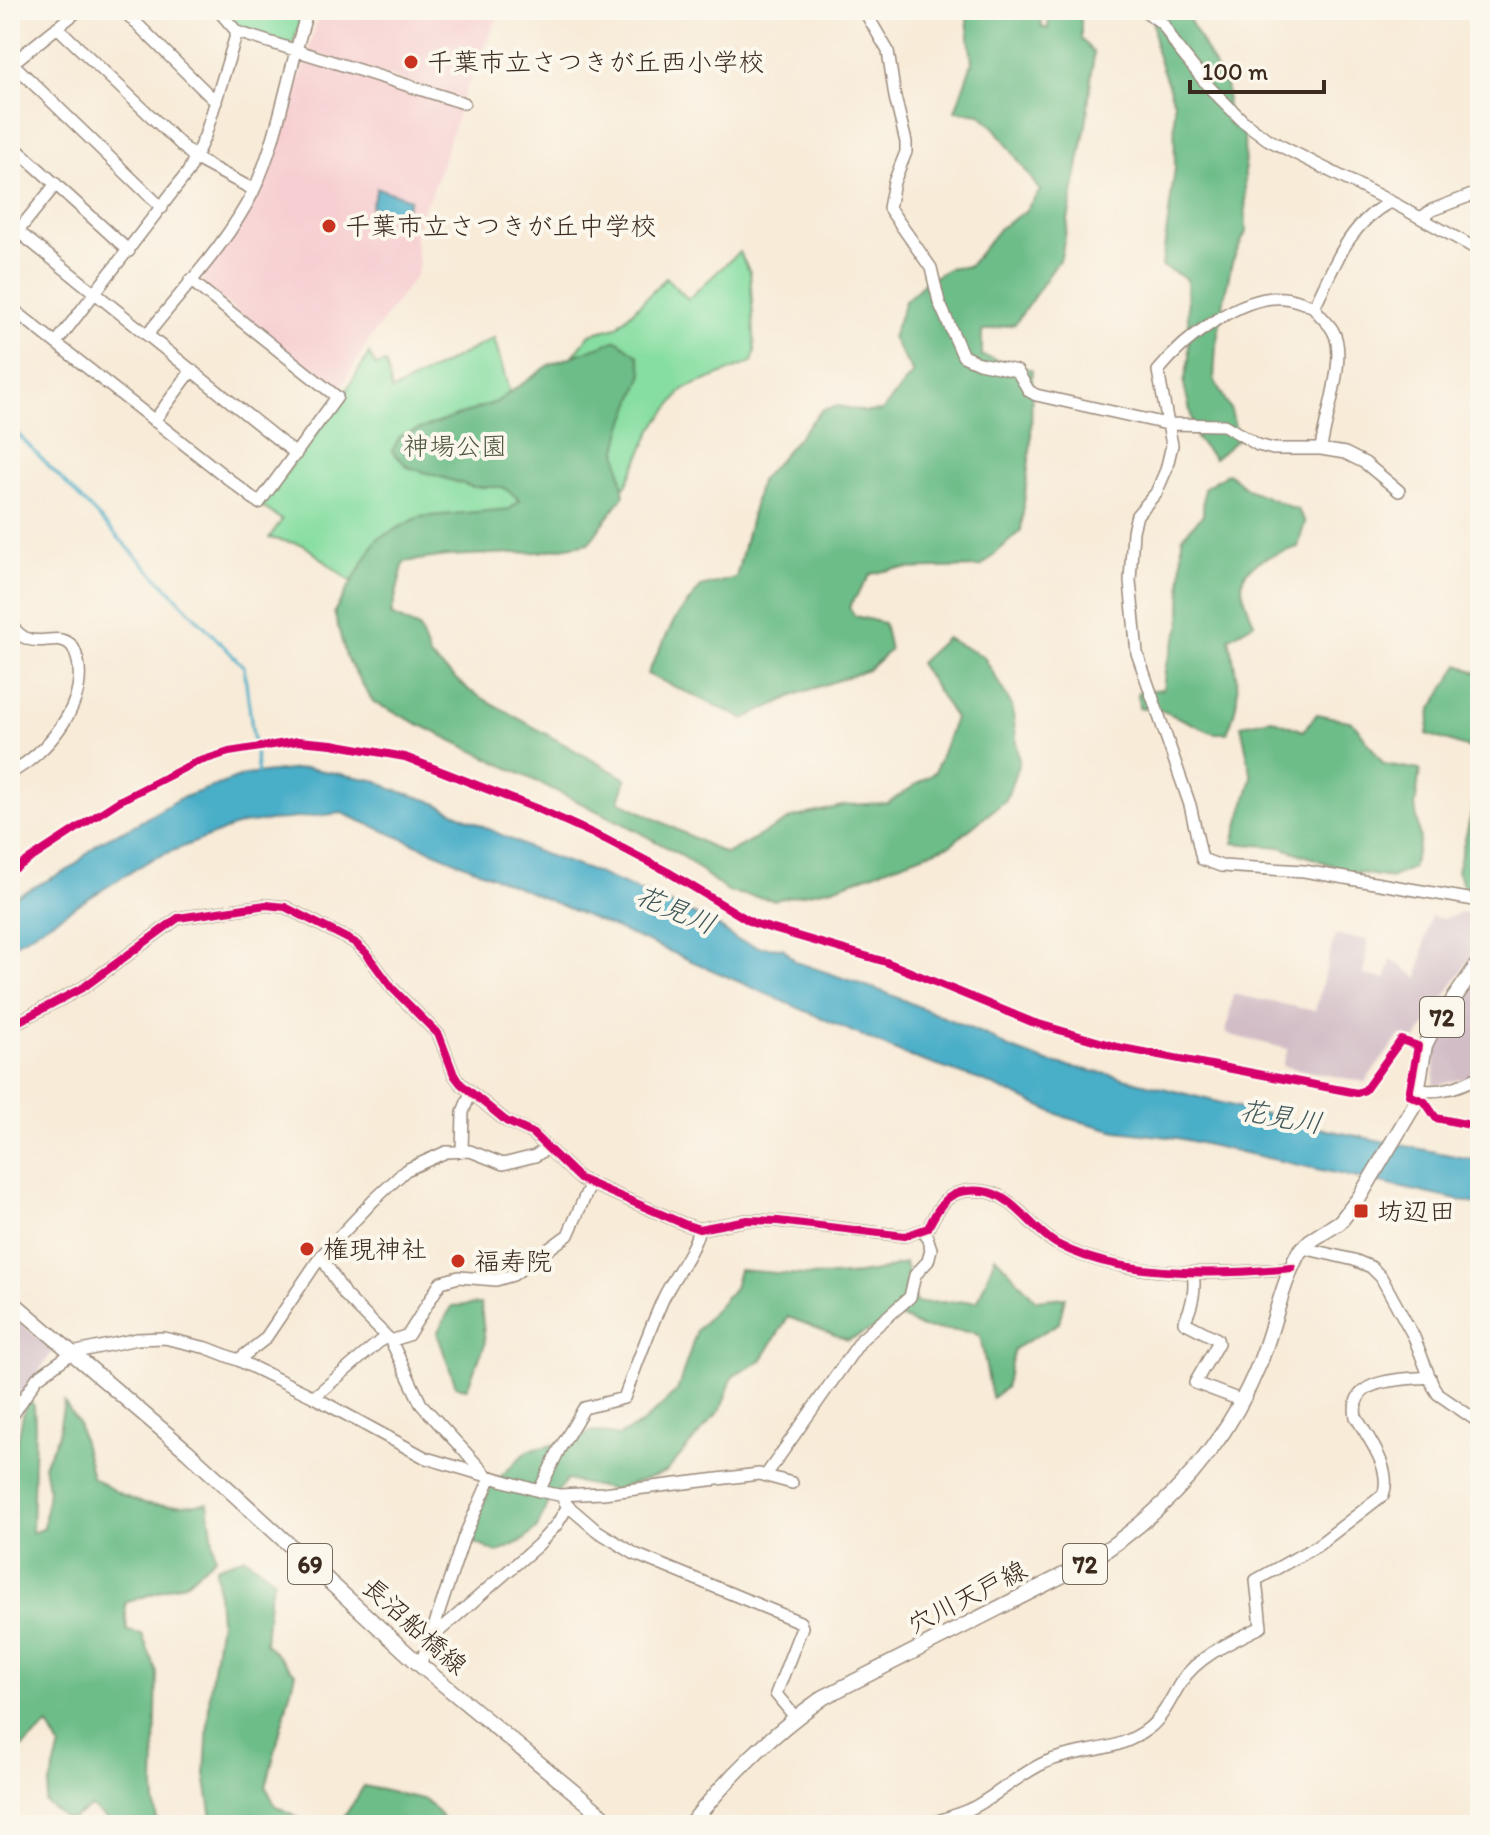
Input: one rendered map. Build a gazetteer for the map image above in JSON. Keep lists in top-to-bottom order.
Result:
{
  "streets": {
    "main road": [
      "72",
      "69",
      "穴川天戸線",
      "長沼船橋線"
    ]
  },
  "crossings": [
    ["72", "穴川天戸線"]
  ],
  "water": ["花見川"],
  "parks": ["神場公園"],
  "places": {
    "other": [
      "千葉市立さつきが丘西小学校",
      "千葉市立さつきが丘中学校",
      "権現神社",
      "福寿院"
    ],
    "transit": ["坊辺田"]
  },
  "scale_bar": "100 m"
}
